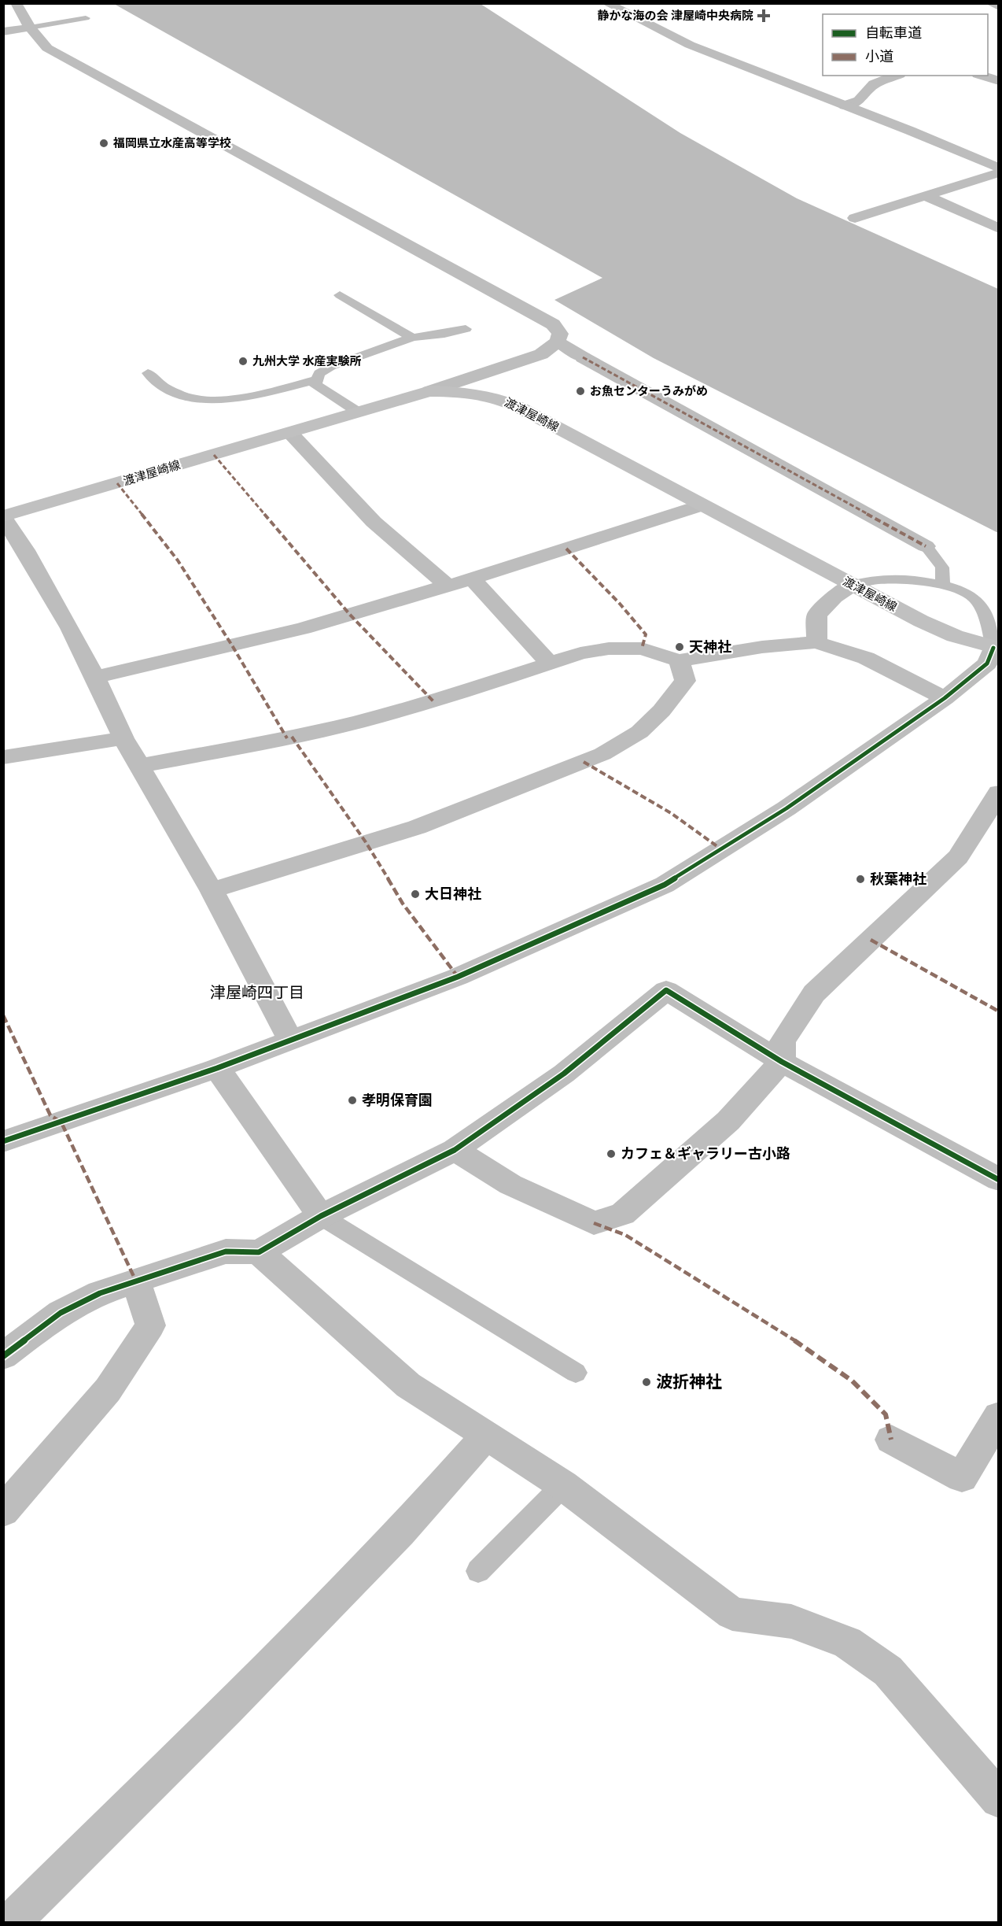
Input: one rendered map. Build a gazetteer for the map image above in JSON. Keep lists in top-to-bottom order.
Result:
{
  "streets": {
    "main road": ["渡津屋崎線"]
  },
  "districts": ["津屋崎四丁目"],
  "places": {
    "health": ["静かな海の会 津屋崎中央病院"],
    "other": [
      "福岡県立水産高等学校",
      "九州大学 水産実験所",
      "お魚センターうみがめ",
      "天神社",
      "秋葉神社",
      "大日神社",
      "孝明保育園",
      "カフェ＆ギャラリー古小路",
      "波折神社"
    ]
  },
  "legend": ["自転車道", "小道"]
}
